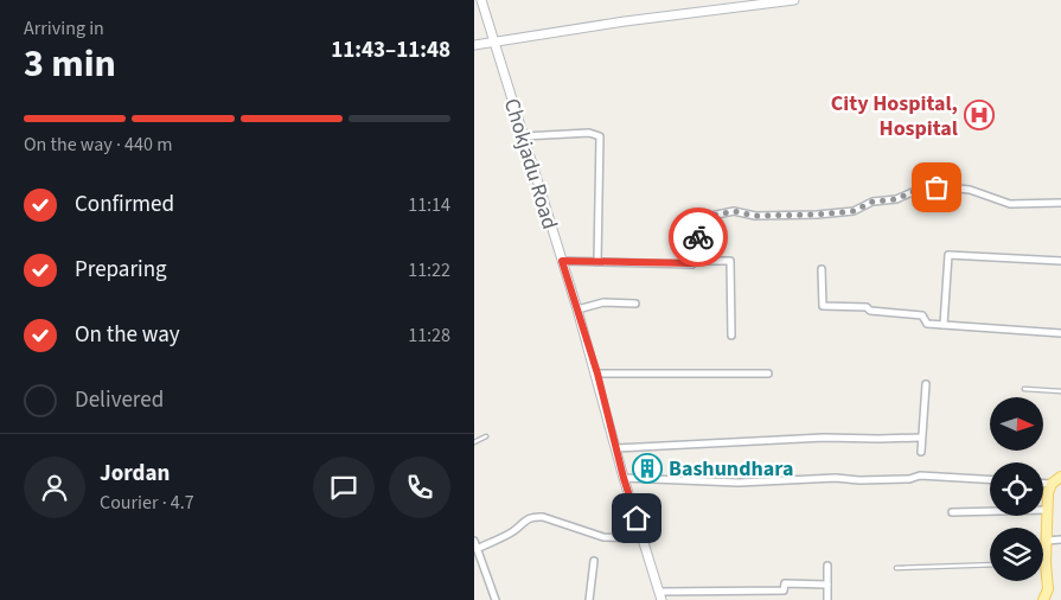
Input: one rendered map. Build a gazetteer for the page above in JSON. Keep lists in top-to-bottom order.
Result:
{
  "streets": {
    "street": ["Chokjadu Road"]
  },
  "places": {
    "hospital": ["City Hospital, Hospital"],
    "building": ["Bashundhara"]
  },
  "north": "right",
  "page": {
    "heading": ["3 min", "Arriving in", "11:43–11:48"],
    "panel": ["Jordan", "Courier · 4.7"],
    "bar": "On the way · 440 m",
    "list": [
      ["Confirmed", "11:14"],
      ["Preparing", "11:22"],
      ["On the way", "11:28"],
      "Delivered"
    ]
  }
}
